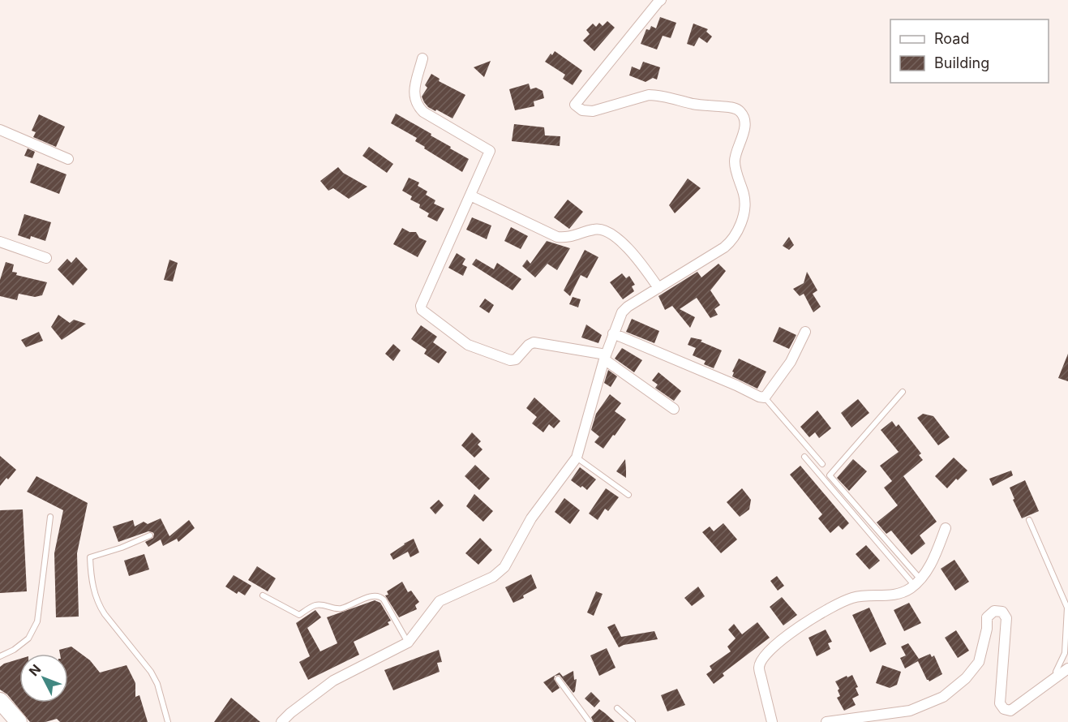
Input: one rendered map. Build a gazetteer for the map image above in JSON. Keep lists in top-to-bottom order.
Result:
{
  "legend": ["Road", "Building"],
  "north": "top left"
}
